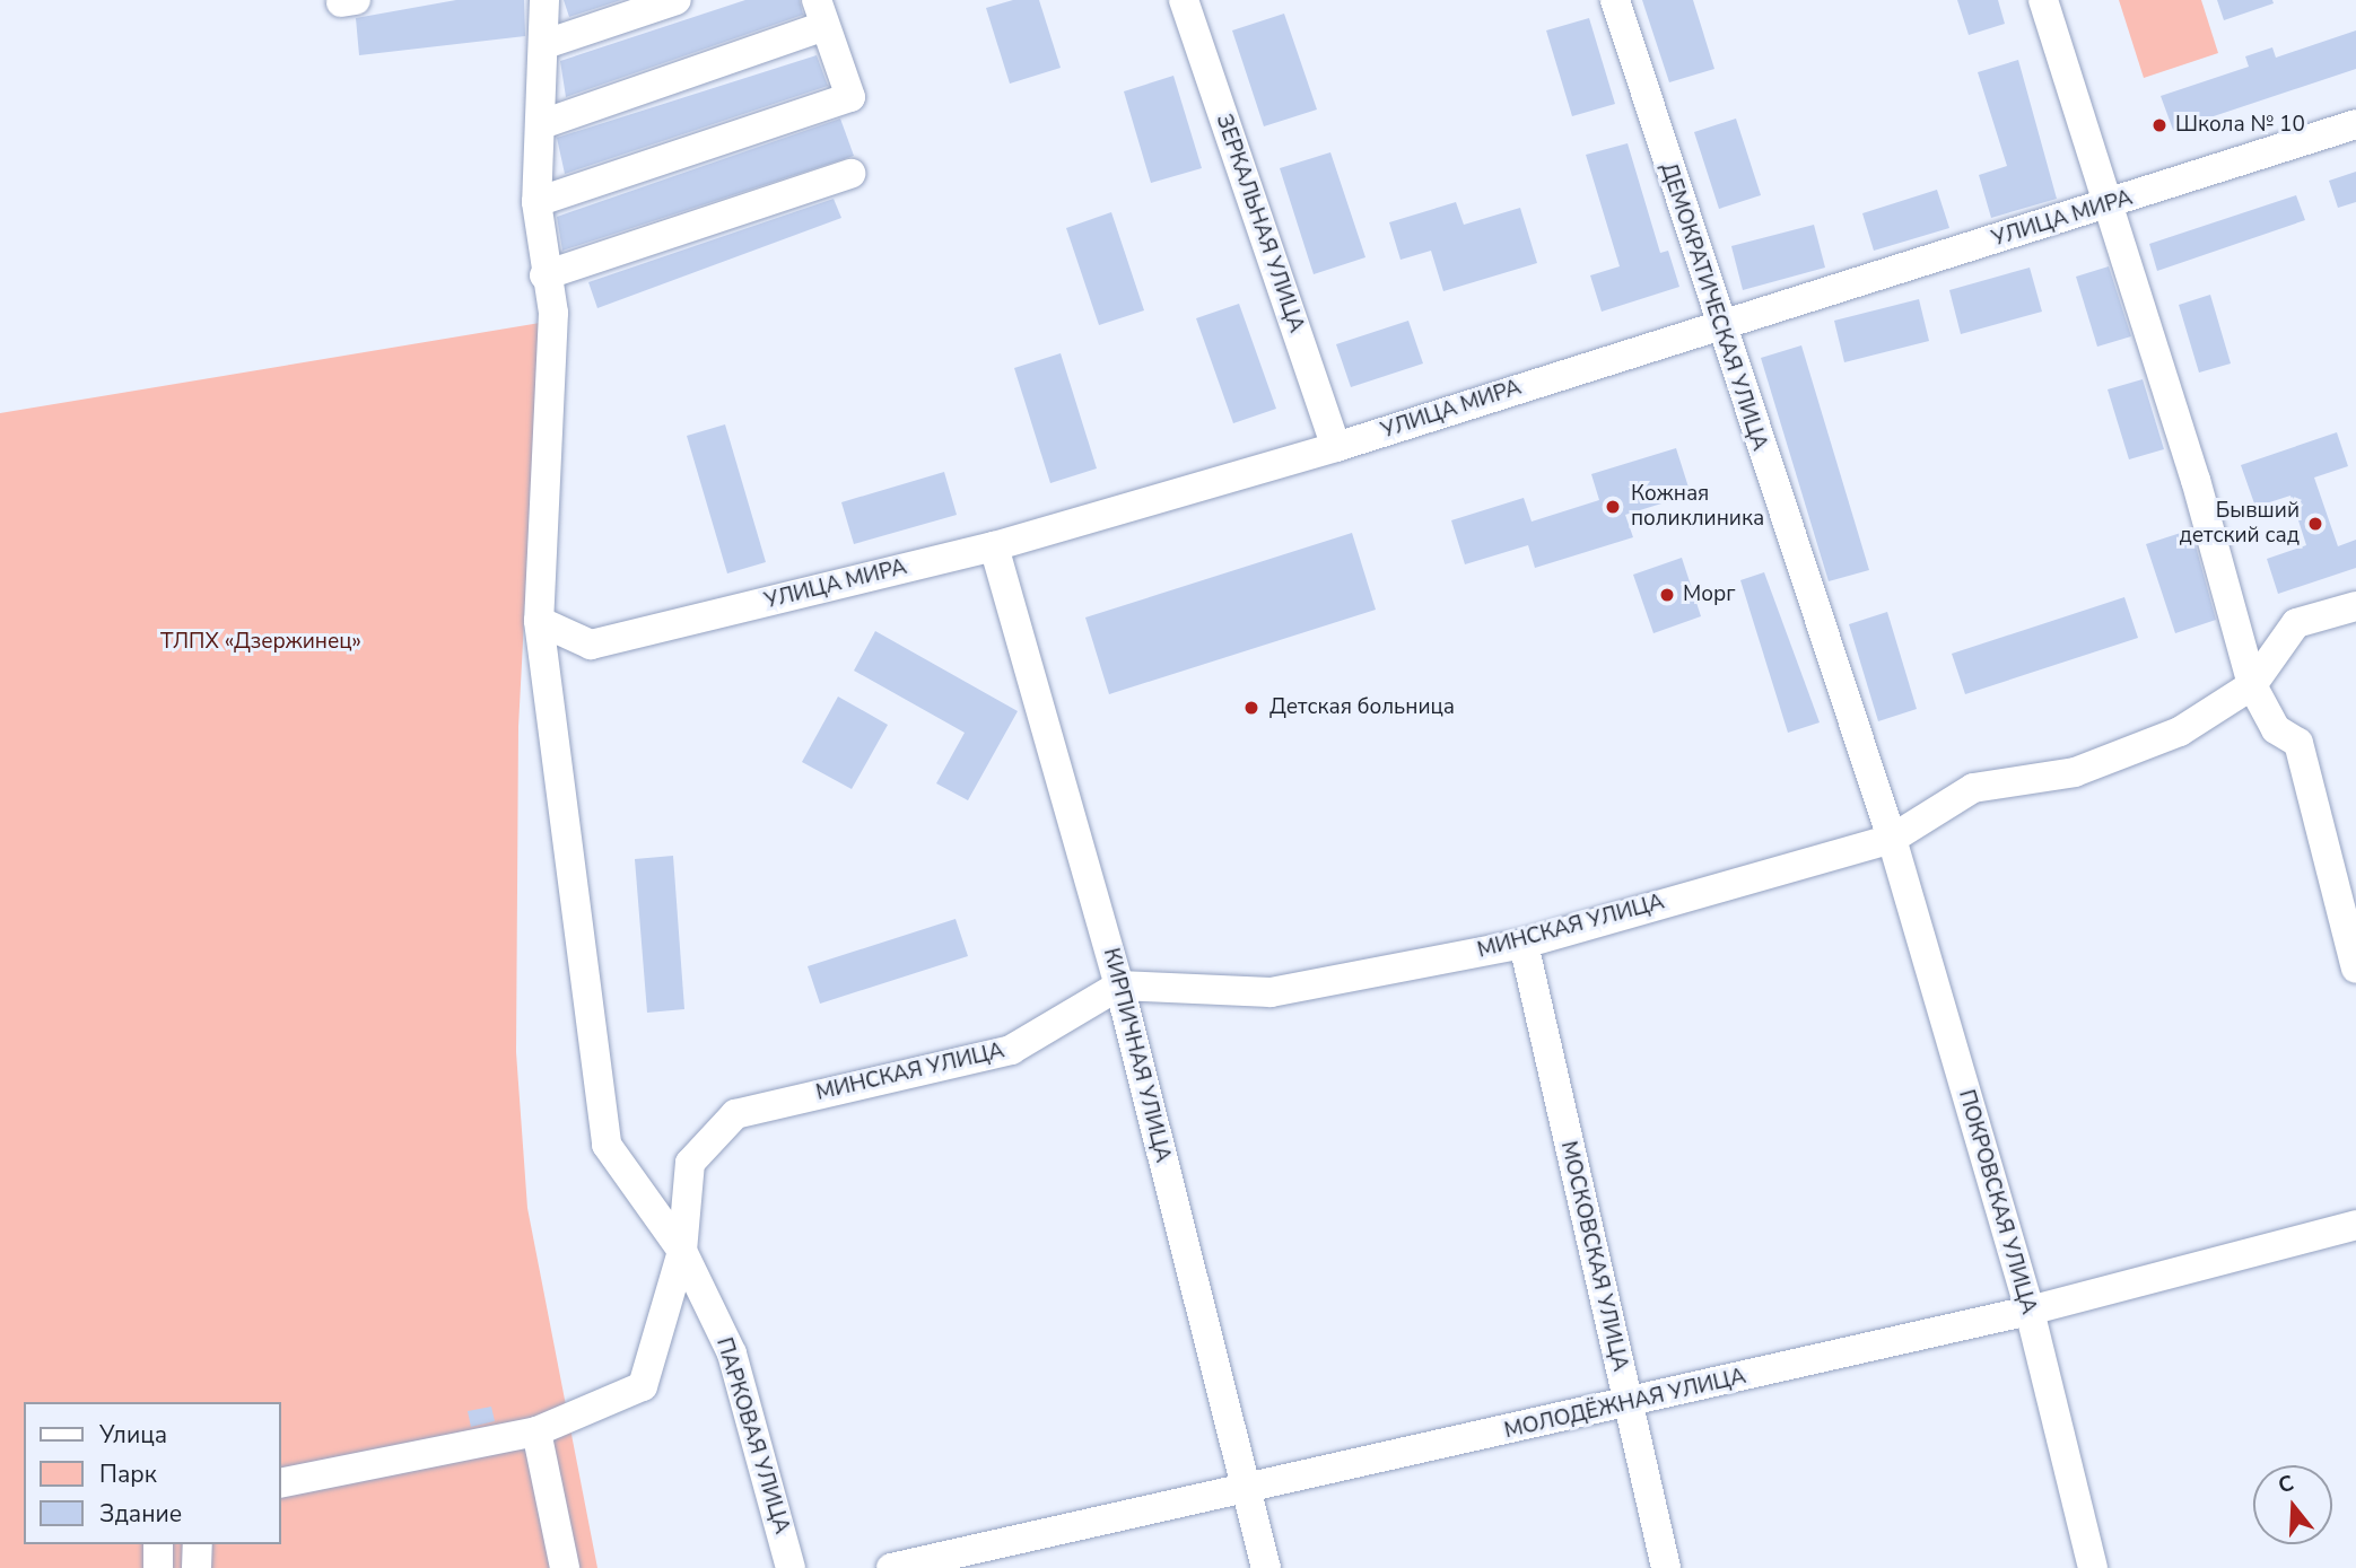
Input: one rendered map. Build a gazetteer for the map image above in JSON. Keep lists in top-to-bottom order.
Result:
{
  "streets": {
    "street": [
      "УЛИЦА МИРА",
      "ЗЕРКАЛЬНАЯ УЛИЦА",
      "ДЕМОКРАТИЧЕСКАЯ УЛИЦА",
      "МИНСКАЯ УЛИЦА",
      "КИРПИЧНАЯ УЛИЦА",
      "ПОКРОВСКАЯ УЛИЦА",
      "МОСКОВСКАЯ УЛИЦА",
      "МОЛОДЁЖНАЯ УЛИЦА",
      "ПАРКОВАЯ УЛИЦА"
    ]
  },
  "crossings": [
    ["УЛИЦА МИРА", "ЗЕРКАЛЬНАЯ УЛИЦА"],
    ["УЛИЦА МИРА", "ДЕМОКРАТИЧЕСКАЯ УЛИЦА"],
    ["УЛИЦА МИРА", "КИРПИЧНАЯ УЛИЦА"],
    ["УЛИЦА МИРА", "ПАРКОВАЯ УЛИЦА"],
    ["ДЕМОКРАТИЧЕСКАЯ УЛИЦА", "МИНСКАЯ УЛИЦА"],
    ["ДЕМОКРАТИЧЕСКАЯ УЛИЦА", "ПОКРОВСКАЯ УЛИЦА"],
    ["МИНСКАЯ УЛИЦА", "КИРПИЧНАЯ УЛИЦА"],
    ["МИНСКАЯ УЛИЦА", "ПОКРОВСКАЯ УЛИЦА"],
    ["МИНСКАЯ УЛИЦА", "МОСКОВСКАЯ УЛИЦА"],
    ["МИНСКАЯ УЛИЦА", "ПАРКОВАЯ УЛИЦА"],
    ["КИРПИЧНАЯ УЛИЦА", "МОЛОДЁЖНАЯ УЛИЦА"],
    ["ПОКРОВСКАЯ УЛИЦА", "МОЛОДЁЖНАЯ УЛИЦА"],
    ["МОСКОВСКАЯ УЛИЦА", "МОЛОДЁЖНАЯ УЛИЦА"]
  ],
  "parks": ["ТЛПХ «Дзержинец»"],
  "places": [
    "Школа № 10",
    "Кожная поликлиника",
    "Бывший детский сад",
    "Морг",
    "Детская больница"
  ],
  "legend": ["Улица", "Парк", "Здание"],
  "north": "top"
}
